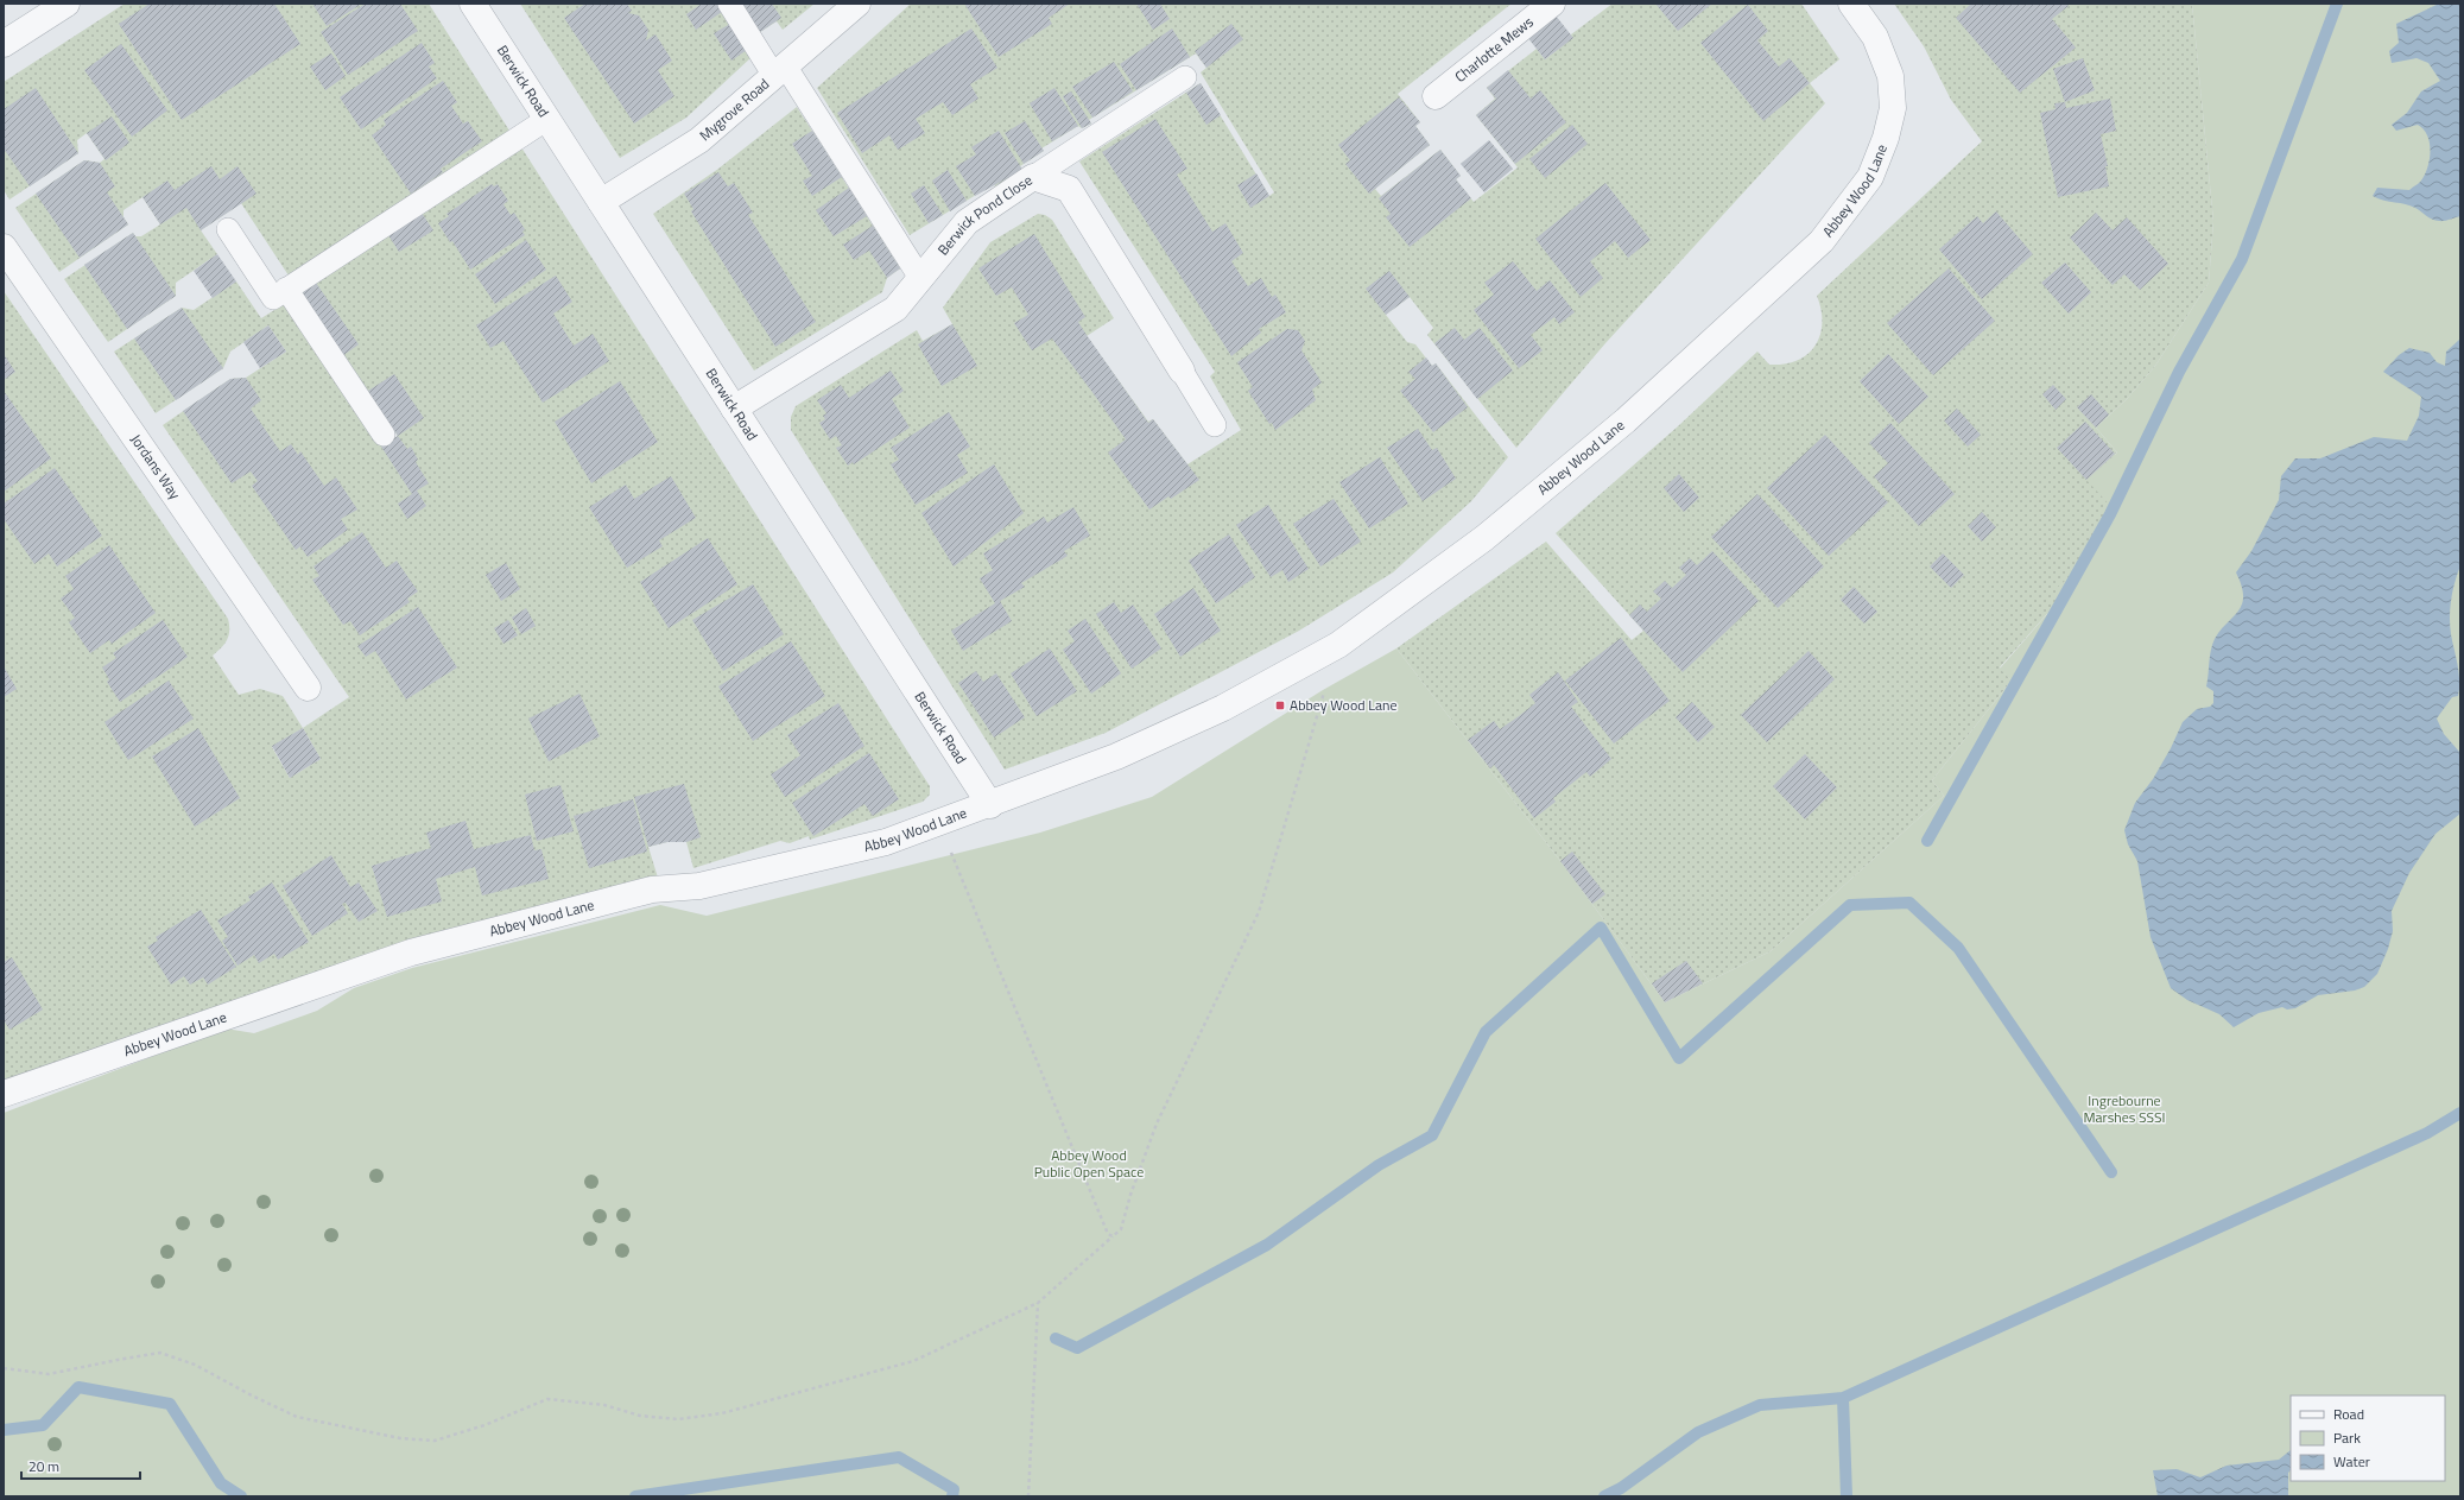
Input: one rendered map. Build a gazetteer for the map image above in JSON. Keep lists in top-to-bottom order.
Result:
{
  "streets": {
    "street": [
      "Charlotte Mews",
      "Berwick Road",
      "Mygrove Road",
      "Abbey Wood Lane",
      "Berwick Pond Close",
      "Jordans Way"
    ]
  },
  "crossings": [
    ["Berwick Road", "Mygrove Road"],
    ["Berwick Road", "Abbey Wood Lane"],
    ["Berwick Road", "Berwick Pond Close"]
  ],
  "parks": ["Ingrebourne Marshes SSSI", "Abbey Wood Public Open Space"],
  "places": {
    "transit": ["Abbey Wood Lane"]
  },
  "legend": ["Road", "Park", "Water"],
  "scale_bar": "20 m"
}
